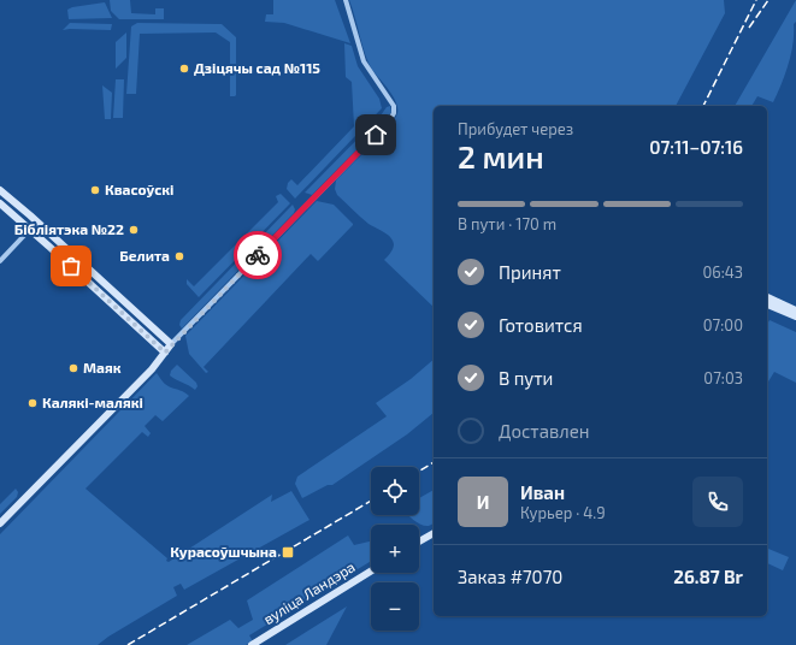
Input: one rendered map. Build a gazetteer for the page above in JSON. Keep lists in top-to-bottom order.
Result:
{
  "streets": {
    "main road": ["вуліца Ландэра"]
  },
  "places": {
    "other": [
      "Дзіцячы сад №115",
      "Квасоўскі",
      "Бібліятэка №22",
      "Белита",
      "Маяк",
      "Калякі-малякі"
    ],
    "transit": ["Курасоўшчына"]
  },
  "page": {
    "heading": ["2 мин", "Прибудет через", "07:11–07:16"],
    "panel": [
      "Иван",
      "Курьер · 4.9",
      "Заказ #7070",
      "26.87 Br"
    ],
    "bar": "В пути · 170 m",
    "list": [
      ["Принят", "06:43"],
      ["Готовится", "07:00"],
      ["В пути", "07:03"],
      "Доставлен"
    ],
    "map_buttons": ["+", "−"],
    "round": "И"
  }
}
